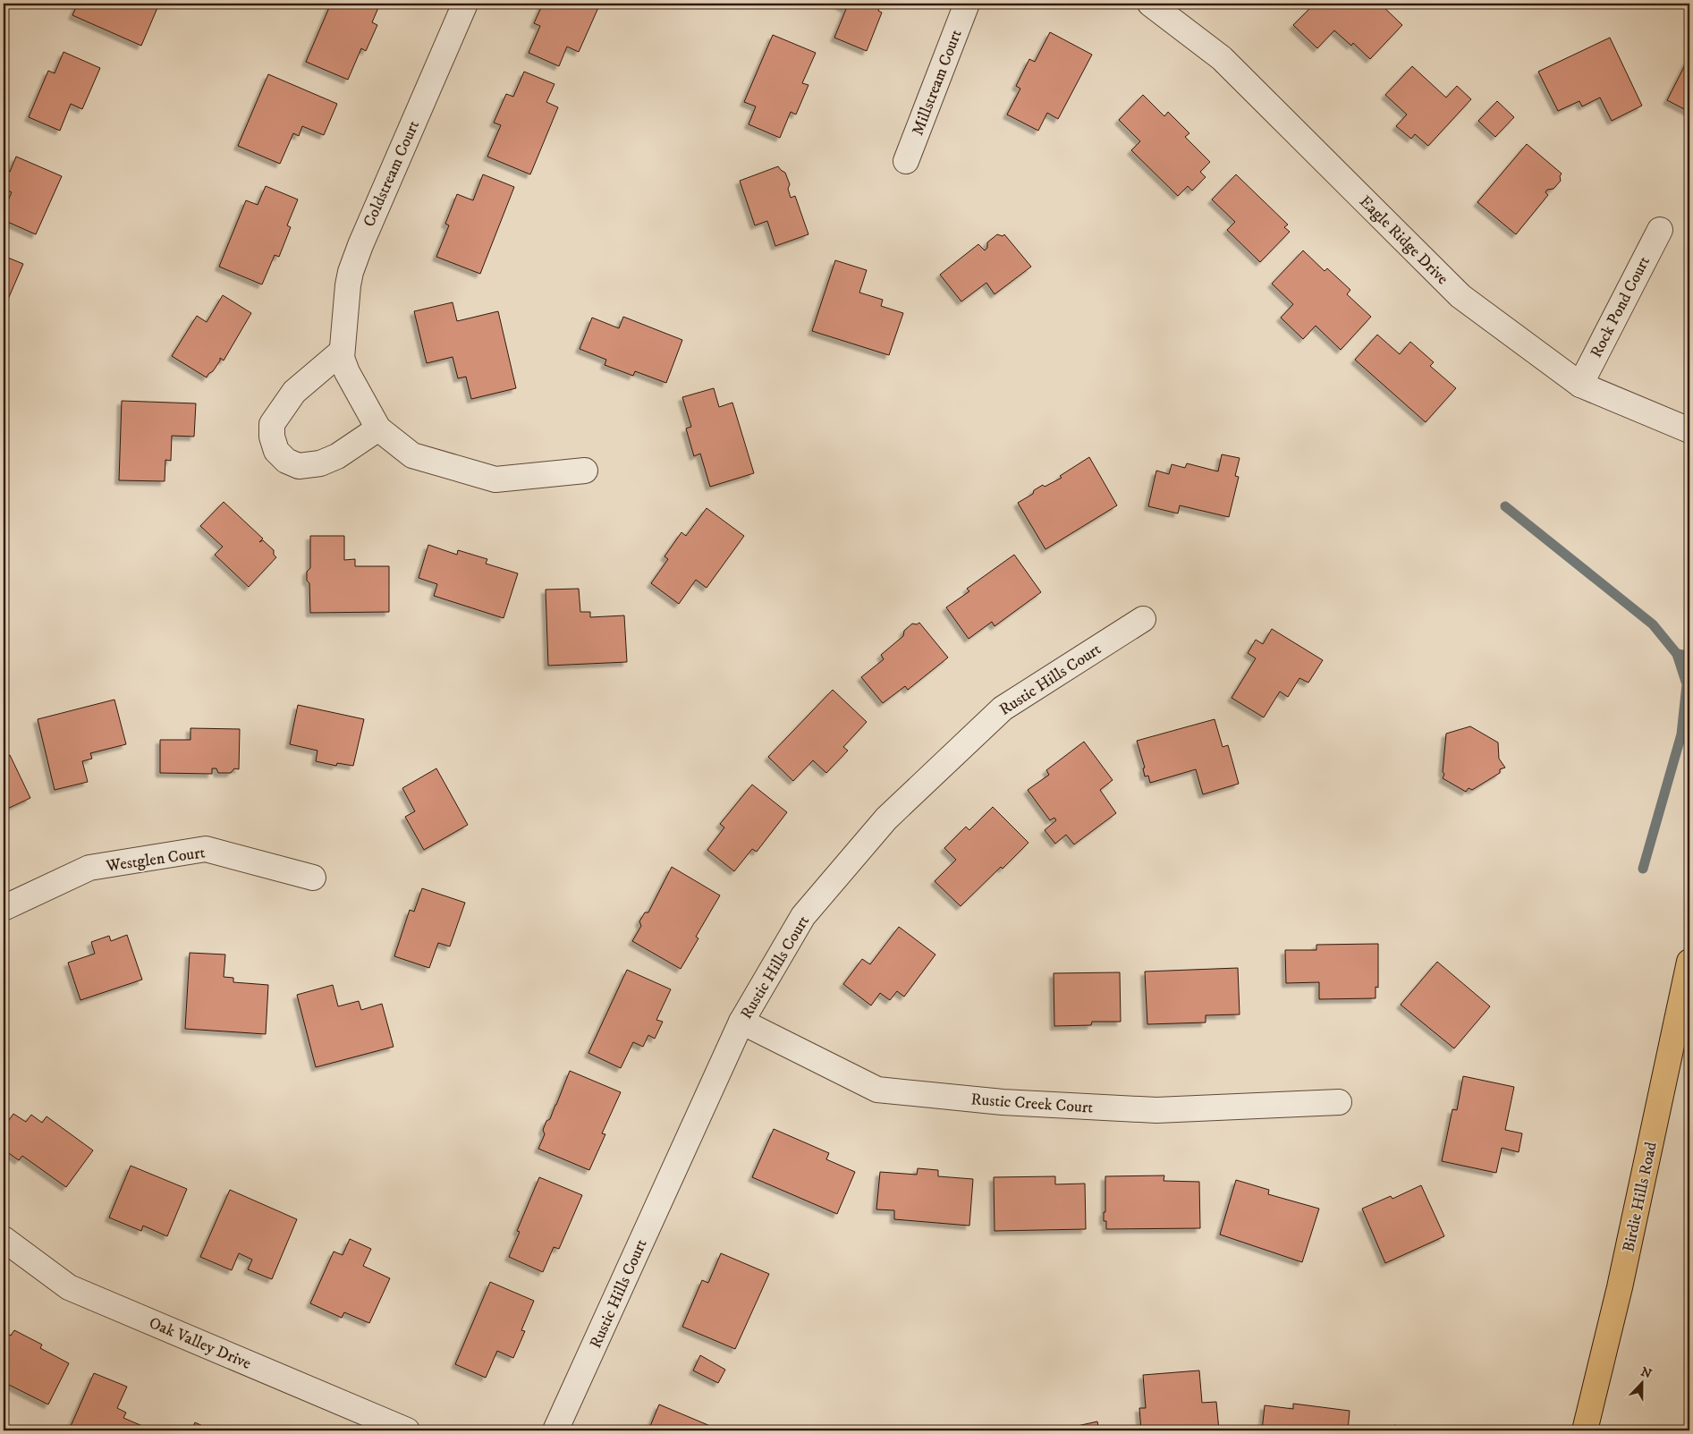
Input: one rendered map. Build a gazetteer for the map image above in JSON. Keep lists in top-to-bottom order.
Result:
{
  "streets": {
    "main road": ["Birdie Hills Road"],
    "street": [
      "Millstream Court",
      "Coldstream Court",
      "Eagle Ridge Drive",
      "Rock Pond Court",
      "Rustic Hills Court",
      "Westglen Court",
      "Rustic Creek Court",
      "Oak Valley Drive"
    ]
  },
  "crossings": [
    ["Eagle Ridge Drive", "Rock Pond Court"],
    ["Rustic Hills Court", "Rustic Creek Court"]
  ],
  "north": "top"
}
